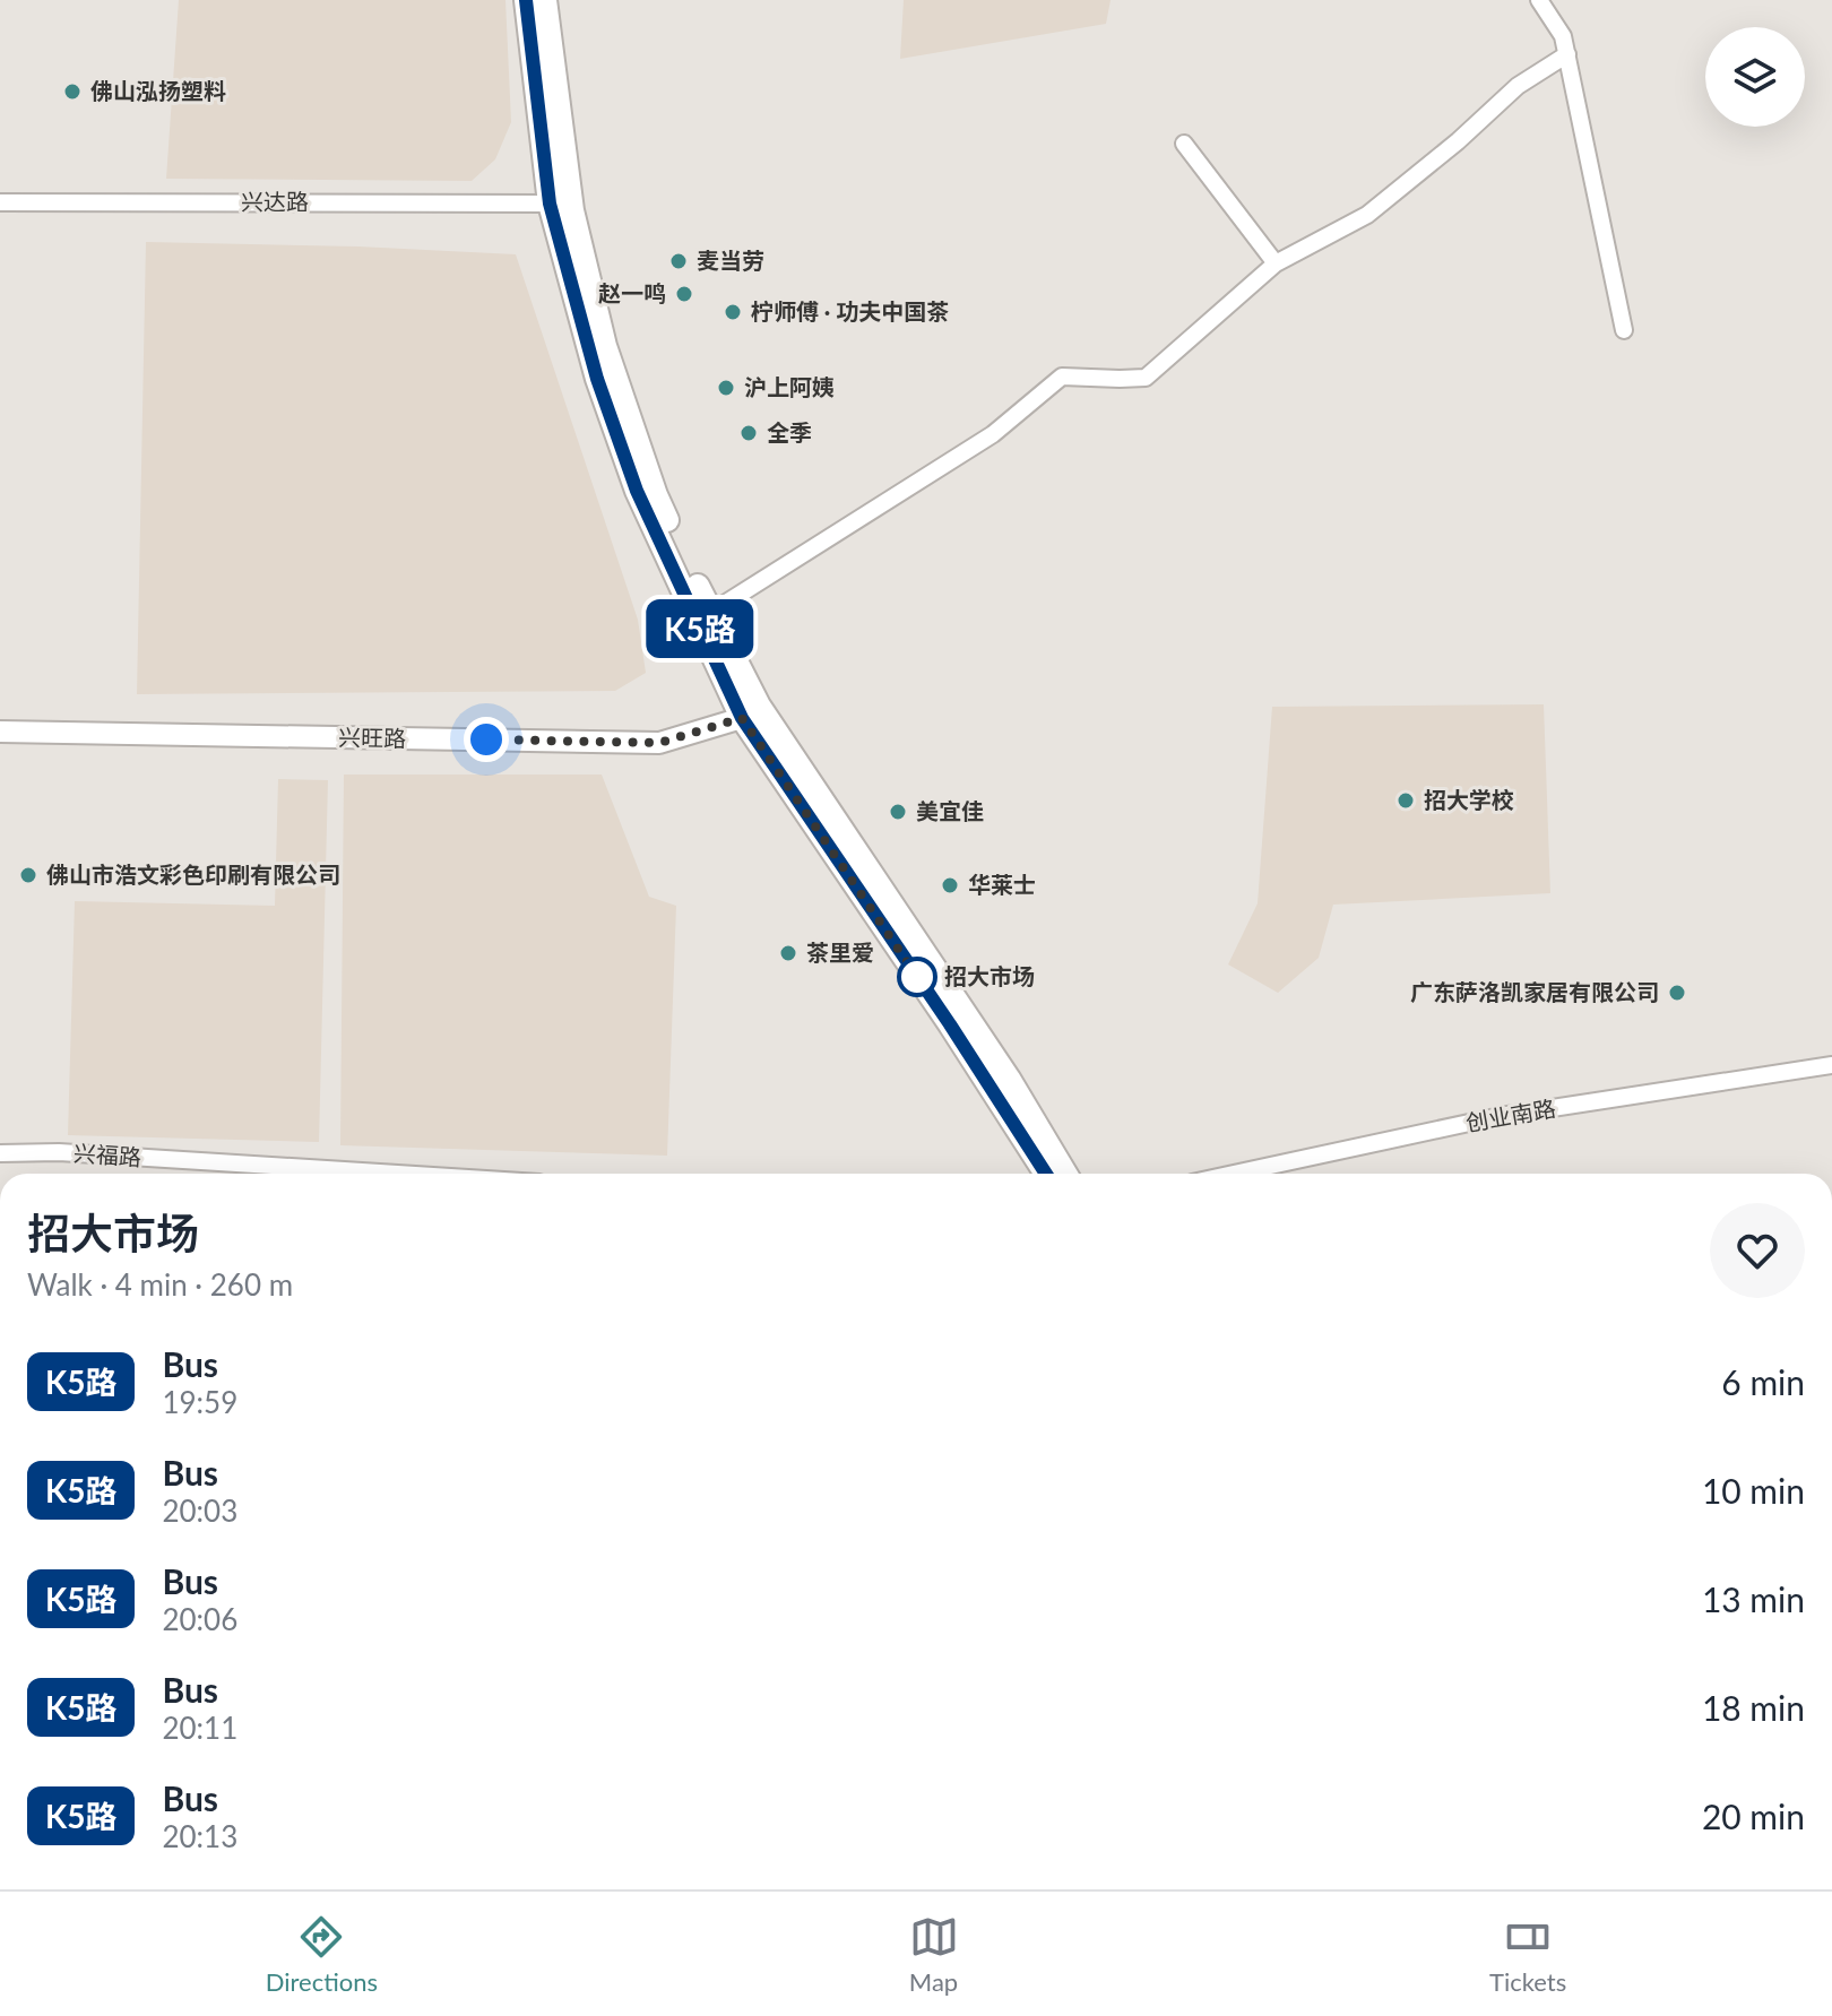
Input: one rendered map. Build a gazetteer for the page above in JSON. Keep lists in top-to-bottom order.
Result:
{
  "streets": {
    "street": [
      "兴达路",
      "兴旺路",
      "创业南路",
      "兴福路"
    ]
  },
  "places": [
    "佛山泓扬塑料",
    "麦当劳",
    "赵一鸣",
    "柠师傅 · 功夫中国茶",
    "沪上阿姨",
    "全季",
    "招大学校",
    "美宜佳",
    "佛山市浩文彩色印刷有限公司",
    "华莱士",
    "茶里爱",
    "招大市场",
    "广东萨洛凯家居有限公司"
  ],
  "lines": ["bus line K5路"],
  "page": {
    "on_map": "K5路",
    "heading": ["招大市场", "Walk · 4 min · 260 m"],
    "list": [
      {
        "mark": "K5路",
        "name": "Bus",
        "note": "19:59",
        "value": "6 min"
      },
      {
        "mark": "K5路",
        "name": "Bus",
        "note": "20:03",
        "value": "10 min"
      },
      {
        "mark": "K5路",
        "name": "Bus",
        "note": "20:06",
        "value": "13 min"
      },
      {
        "mark": "K5路",
        "name": "Bus",
        "note": "20:11",
        "value": "18 min"
      },
      {
        "mark": "K5路",
        "name": "Bus",
        "note": "20:13",
        "value": "20 min"
      }
    ],
    "tabs": ["Directions", "Map", "Tickets"]
  }
}
